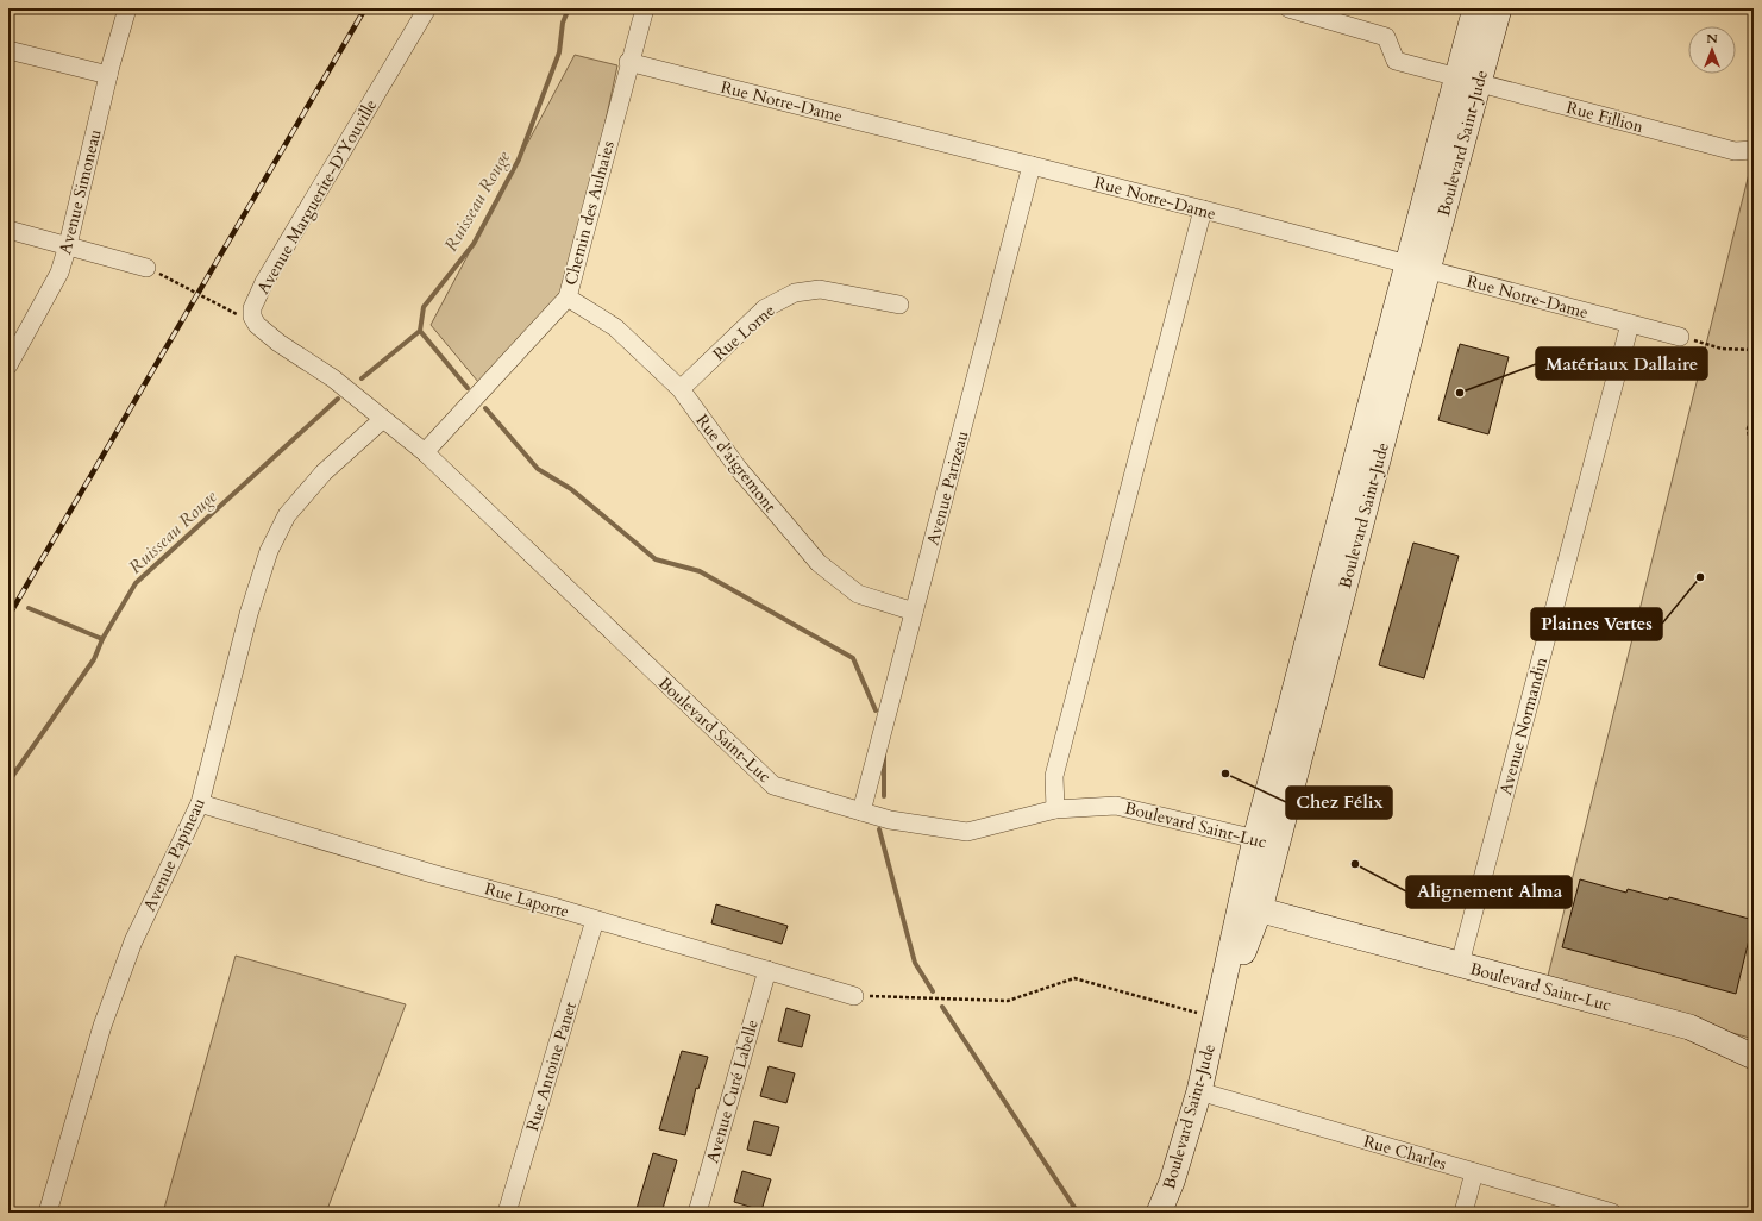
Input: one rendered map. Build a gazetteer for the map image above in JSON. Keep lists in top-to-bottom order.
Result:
{
  "streets": {
    "street": [
      "Rue Notre-Dame",
      "Rue Fillion",
      "Boulevard Saint-Jude",
      "Avenue Simoneau",
      "Avenue Marguerite-D'Youville",
      "Chemin des Aulnaies",
      "Rue Lorne",
      "Rue d'aigremont",
      "Avenue Parizeau",
      "Avenue Normandin",
      "Boulevard Saint-Luc",
      "Avenue Papineau",
      "Rue Laporte",
      "Rue Antoine Panet",
      "Avenue Curé Labelle",
      "Rue Charles"
    ]
  },
  "crossings": [
    ["Rue Notre-Dame", "Boulevard Saint-Jude"],
    ["Rue Notre-Dame", "Chemin des Aulnaies"],
    ["Rue Notre-Dame", "Avenue Parizeau"],
    ["Rue Notre-Dame", "Avenue Normandin"],
    ["Rue Fillion", "Boulevard Saint-Jude"],
    ["Boulevard Saint-Jude", "Boulevard Saint-Luc"],
    ["Boulevard Saint-Jude", "Rue Charles"],
    ["Chemin des Aulnaies", "Rue d'aigremont"],
    ["Chemin des Aulnaies", "Boulevard Saint-Luc"],
    ["Rue Lorne", "Rue d'aigremont"],
    ["Rue d'aigremont", "Avenue Parizeau"],
    ["Avenue Parizeau", "Boulevard Saint-Luc"],
    ["Avenue Normandin", "Boulevard Saint-Luc"],
    ["Boulevard Saint-Luc", "Avenue Papineau"],
    ["Avenue Papineau", "Rue Laporte"],
    ["Rue Laporte", "Rue Antoine Panet"],
    ["Rue Laporte", "Avenue Curé Labelle"]
  ],
  "water": ["Ruisseau Rouge"],
  "places": [
    "Matériaux Dallaire",
    "Plaines Vertes",
    "Chez Félix",
    "Alignement Alma"
  ],
  "north": "top"
}
